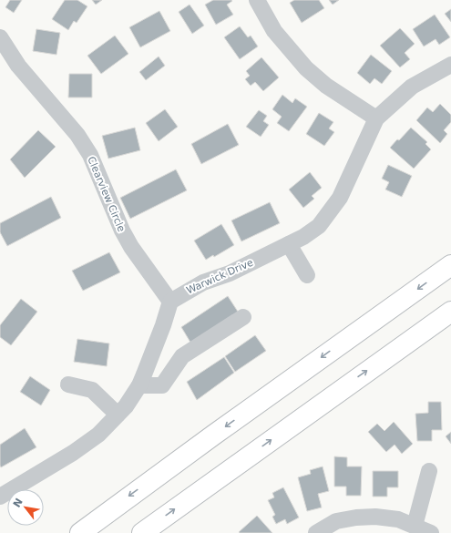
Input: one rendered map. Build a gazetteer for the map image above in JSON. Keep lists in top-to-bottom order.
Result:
{
  "streets": {
    "street": ["Clearview Circle", "Warwick Drive"]
  },
  "crossings": [
    ["Clearview Circle", "Warwick Drive"]
  ],
  "north": "top left"
}
